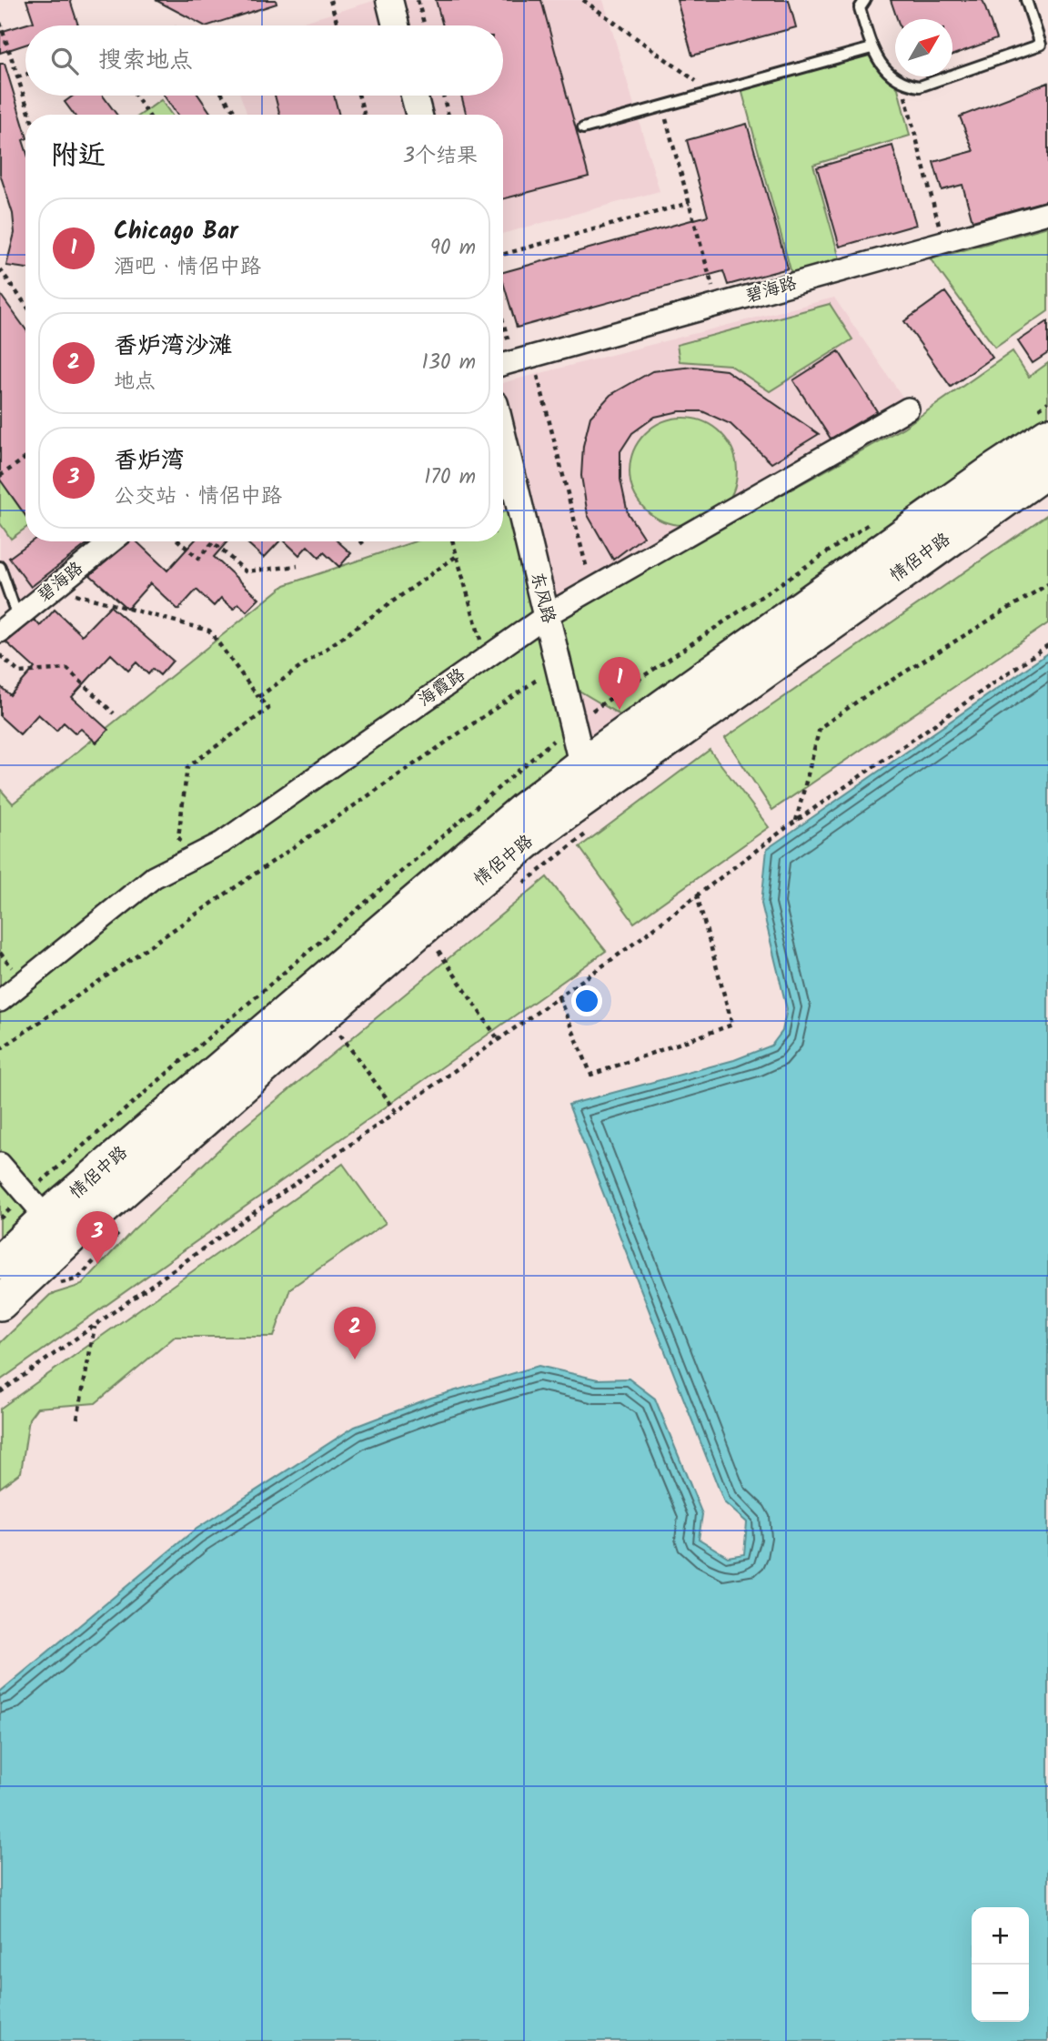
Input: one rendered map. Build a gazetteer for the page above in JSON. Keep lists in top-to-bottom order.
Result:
{
  "streets": {
    "highway": ["情侶中路"],
    "street": ["碧海路", "东风路", "海霞路"]
  },
  "crossings": [
    ["情侶中路", "东风路"],
    ["东风路", "海霞路"]
  ],
  "north": "top right",
  "page": {
    "search": "搜索地点",
    "heading": ["附近", "3个结果"],
    "list": [
      {
        "mark": "1",
        "name": "Chicago Bar",
        "note": "酒吧 · 情侶中路",
        "value": "90 m"
      },
      {
        "mark": "2",
        "name": "香炉湾沙滩",
        "note": "地点",
        "value": "130 m"
      },
      {
        "mark": "3",
        "name": "香炉湾",
        "note": "公交站 · 情侶中路",
        "value": "170 m"
      }
    ],
    "pins": ["1", "3", "2"],
    "map_buttons": ["+", "−"]
  }
}
